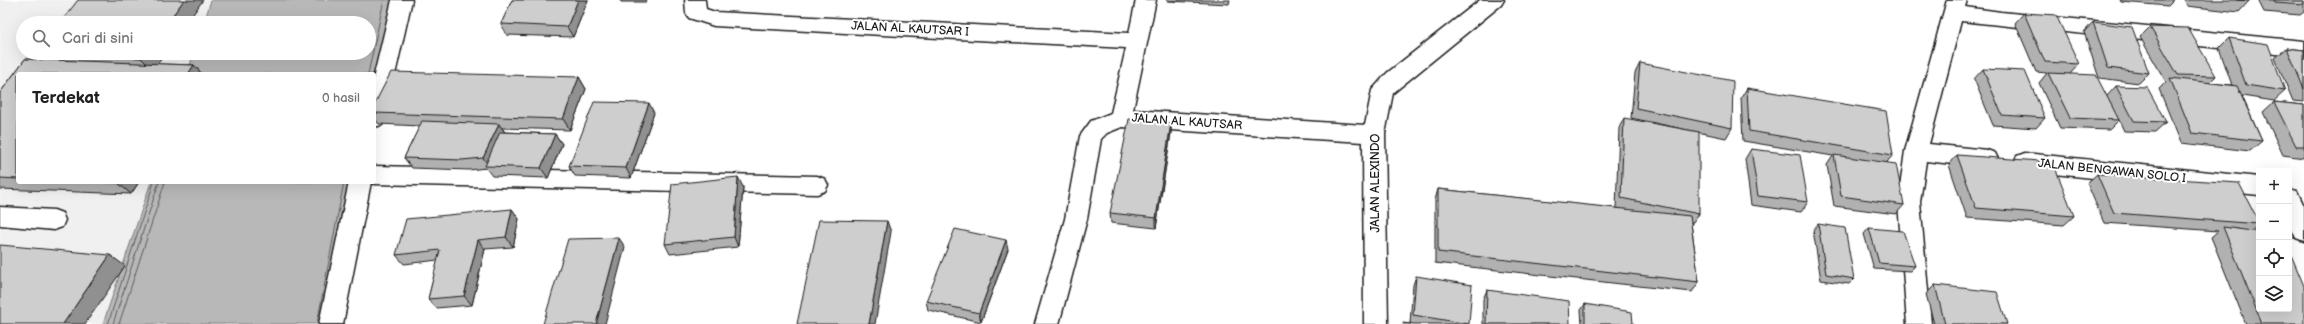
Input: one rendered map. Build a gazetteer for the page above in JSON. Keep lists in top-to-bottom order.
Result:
{
  "streets": {
    "street": [
      "JALAN AL KAUTSAR I",
      "JALAN AL KAUTSAR",
      "JALAN BENGAWAN SOLO I",
      "JALAN ALEXINDO"
    ]
  },
  "crossings": [
    ["JALAN AL KAUTSAR I", "JALAN AL KAUTSAR"],
    ["JALAN AL KAUTSAR", "JALAN ALEXINDO"]
  ],
  "page": {
    "search": "Cari di sini",
    "heading": ["Terdekat", "0 hasil"],
    "map_buttons": ["+", "−"]
  }
}
